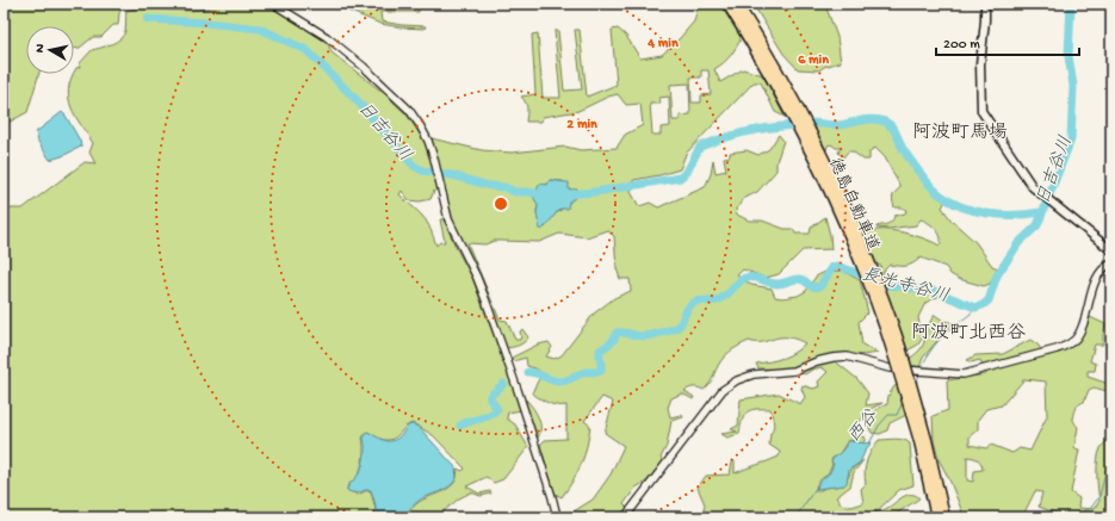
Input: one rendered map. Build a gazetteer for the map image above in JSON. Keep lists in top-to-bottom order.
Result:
{
  "streets": {
    "highway": ["徳島自動車道"]
  },
  "districts": ["阿波町馬場", "阿波町北西谷"],
  "water": ["日吉谷川", "長光寺谷川", "西谷"],
  "scale_bar": "200 m",
  "north": "left",
  "rings": ["4 min", "6 min", "2 min"]
}
